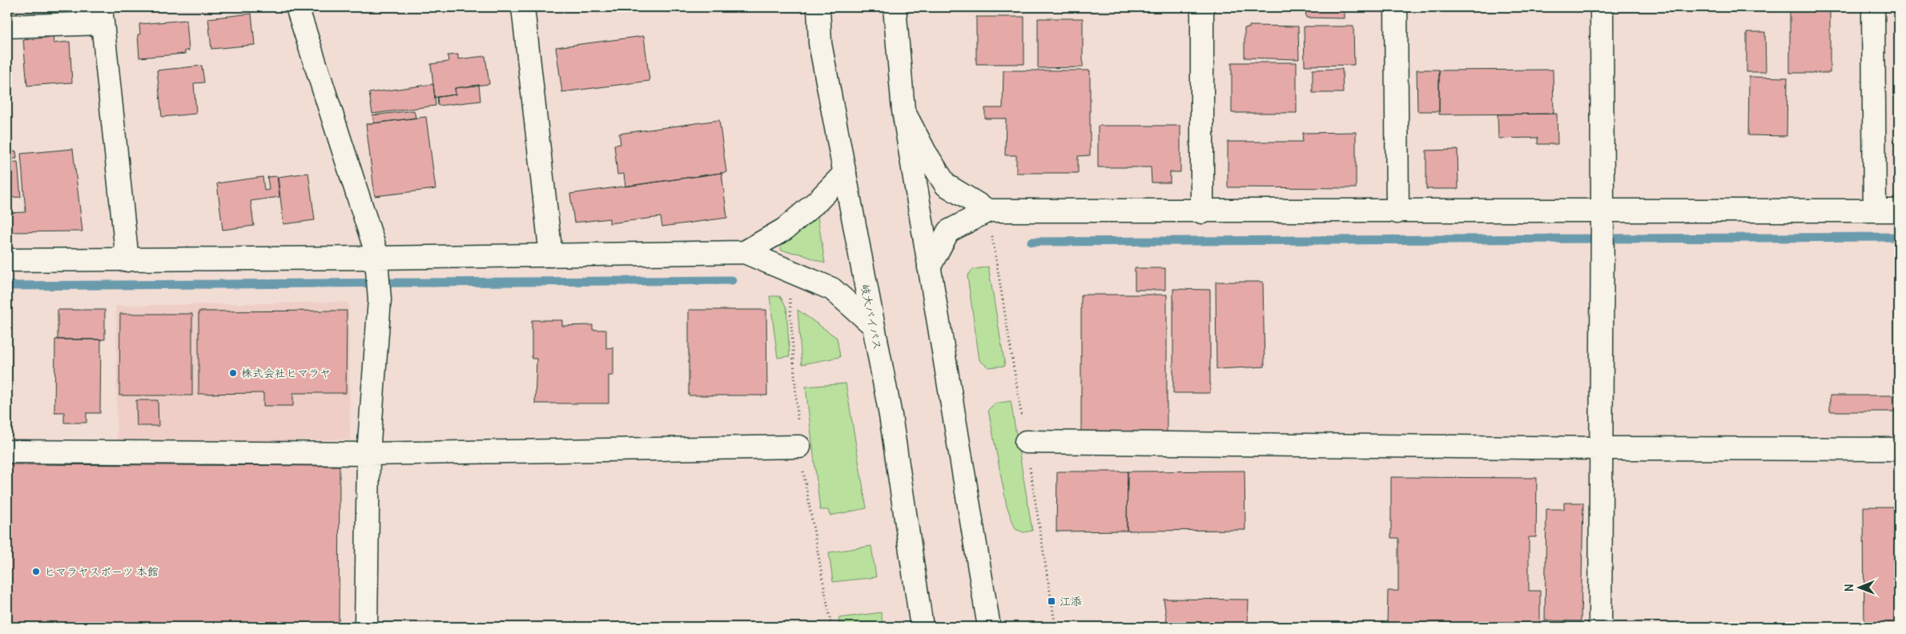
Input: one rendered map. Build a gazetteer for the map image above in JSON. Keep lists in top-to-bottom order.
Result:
{
  "streets": {
    "main road": ["岐大バイパス"]
  },
  "places": {
    "other": ["株式会社ヒマラヤ", "ヒマラヤスポーツ 本館"],
    "transit": ["江添"]
  },
  "north": "left"
}
